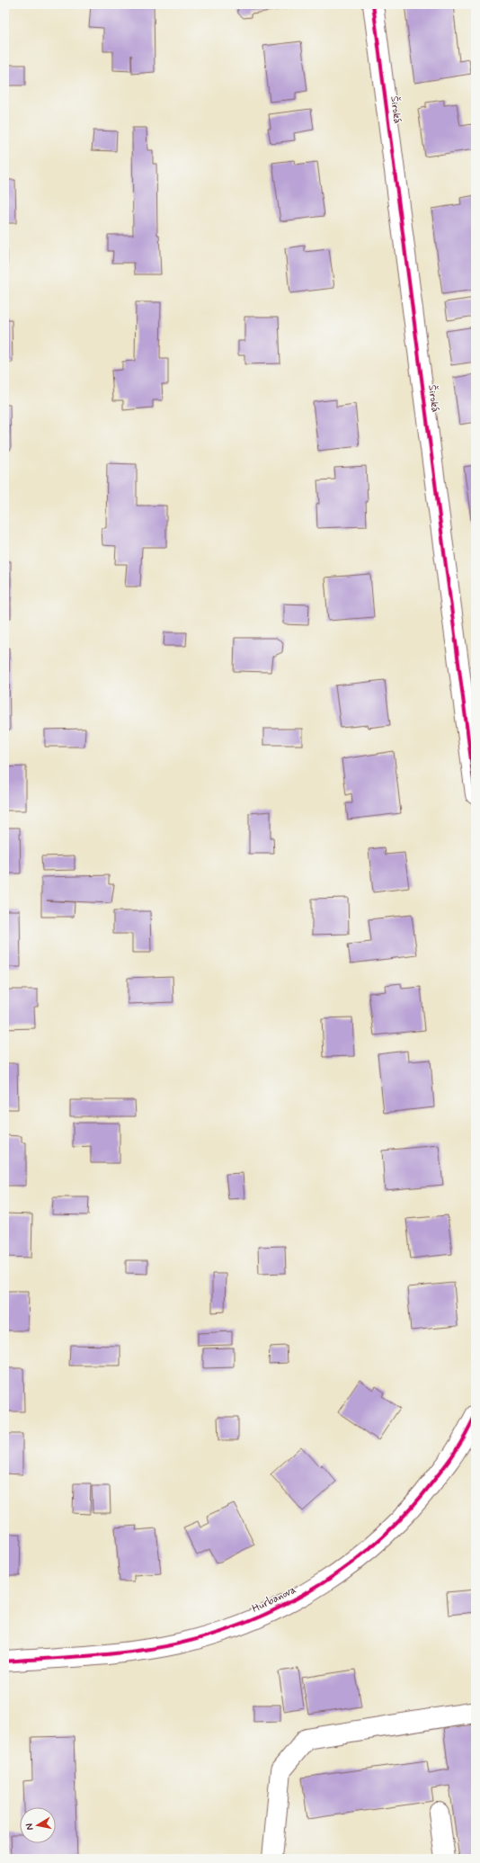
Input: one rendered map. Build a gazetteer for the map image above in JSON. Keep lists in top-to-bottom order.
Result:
{
  "streets": {
    "street": ["Široká", "Hurbanova"]
  },
  "north": "left"
}
